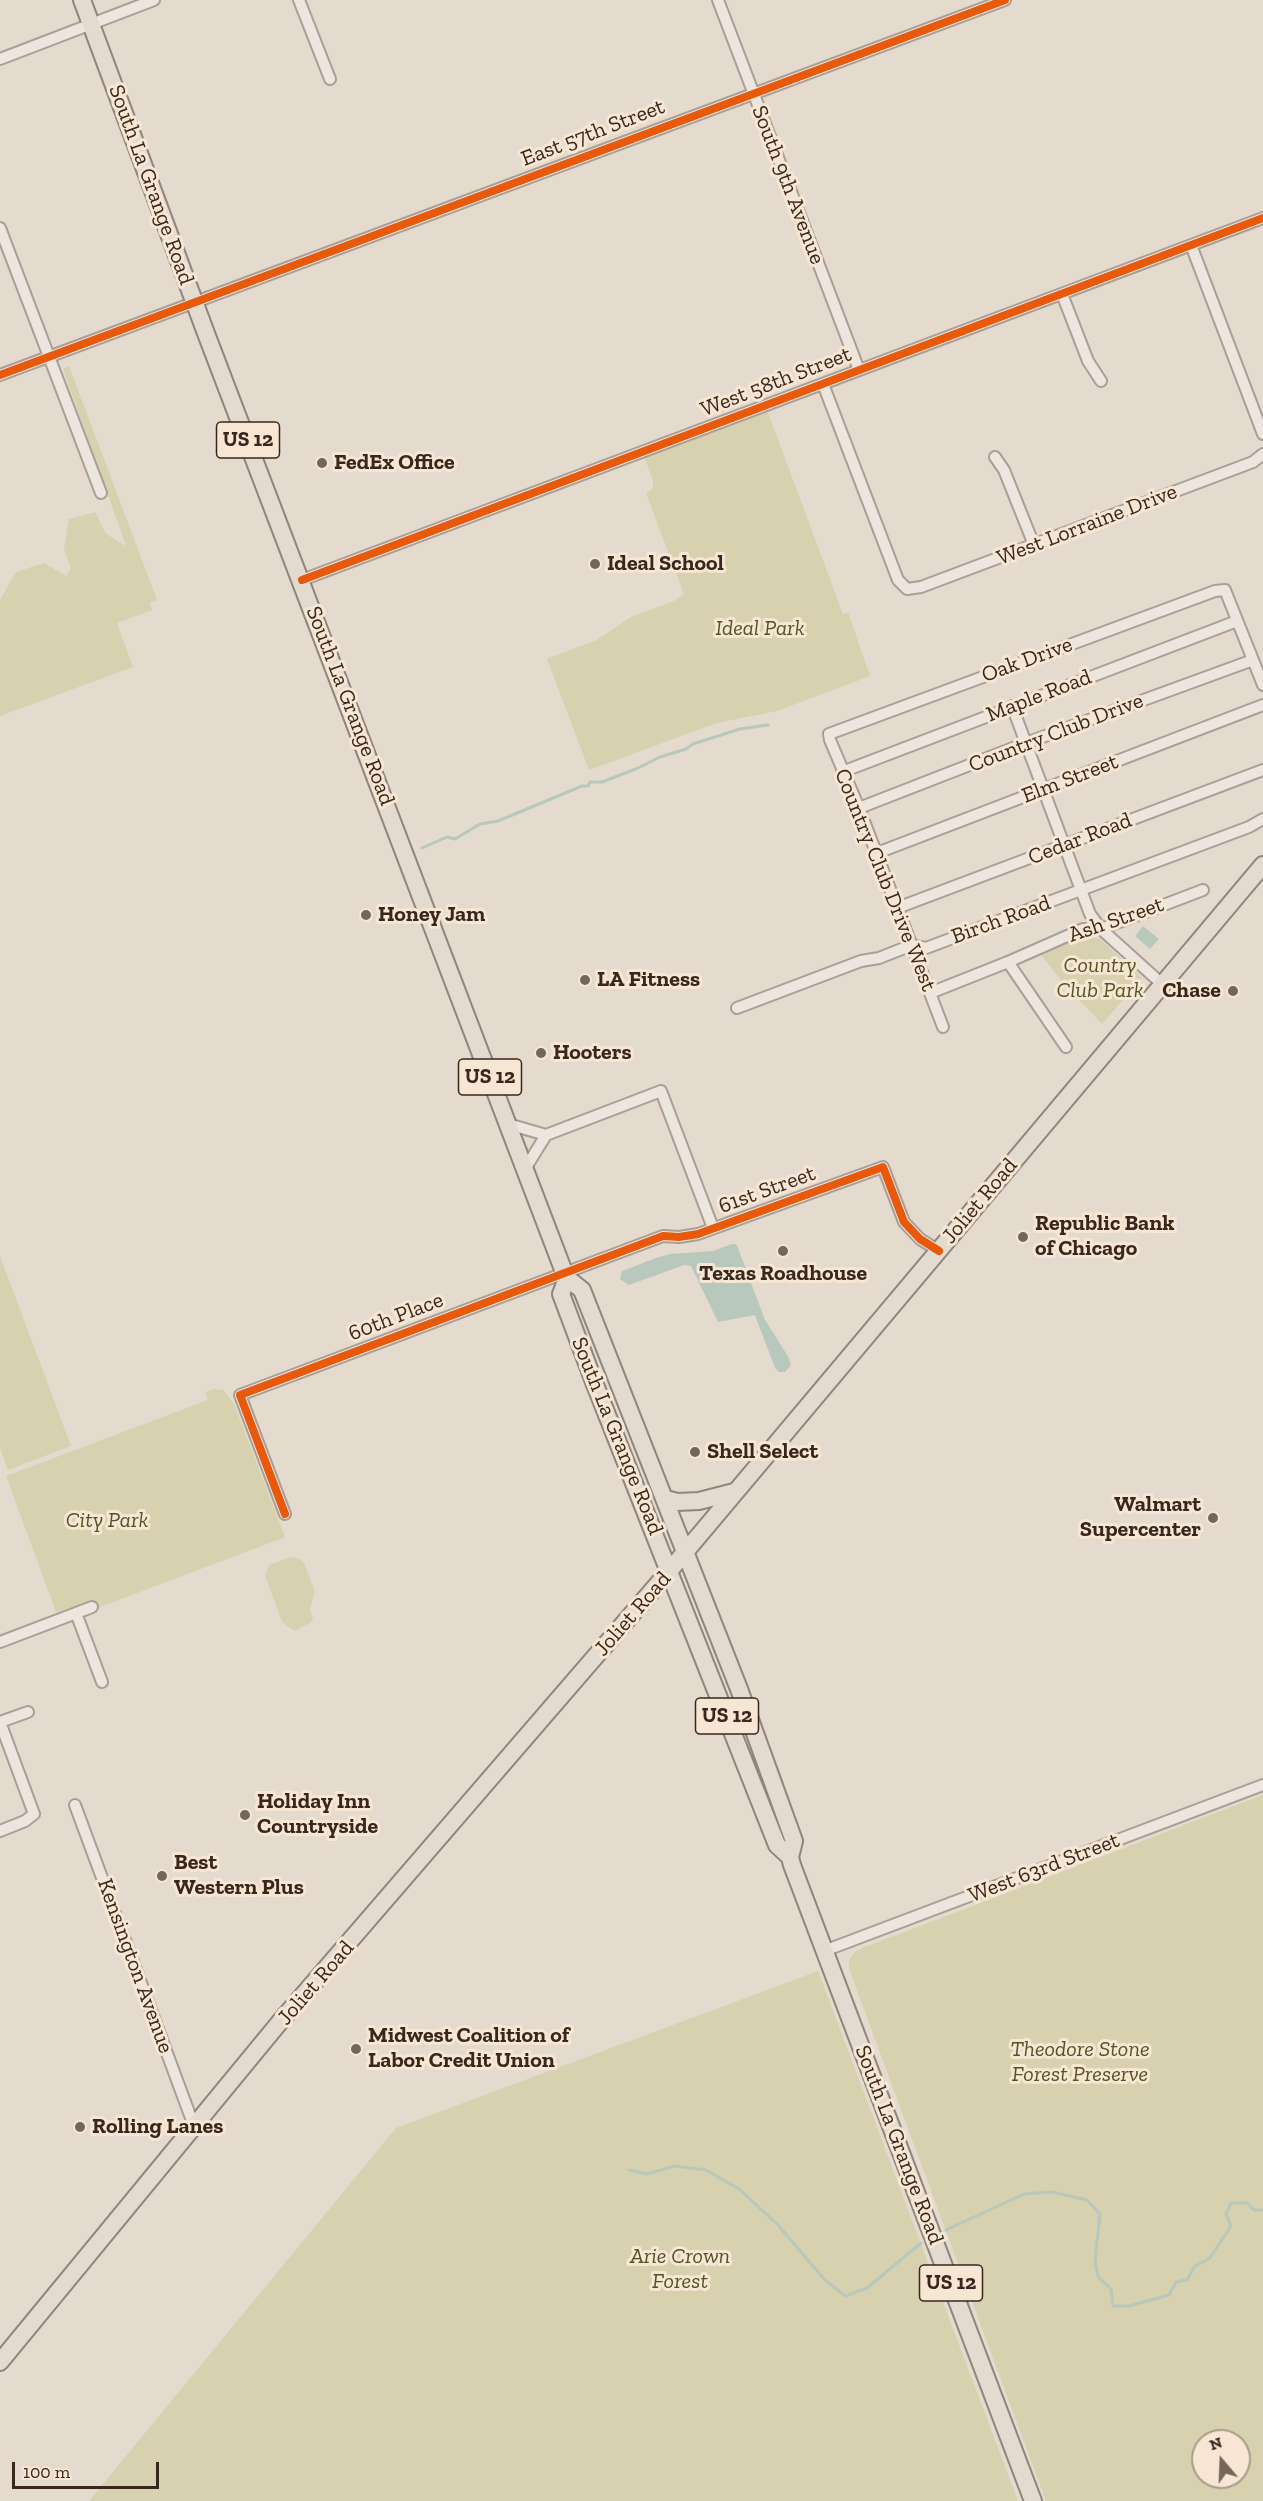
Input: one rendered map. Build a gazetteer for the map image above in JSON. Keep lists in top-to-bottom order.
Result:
{
  "streets": {
    "main road": ["South La Grange Road", "US 12", "Joliet Road"],
    "street": [
      "East 57th Street",
      "South 9th Avenue",
      "West 58th Street",
      "West Lorraine Drive",
      "Oak Drive",
      "Maple Road",
      "Country Club Drive",
      "Elm Street",
      "Cedar Road",
      "Country Club Drive West",
      "Birch Road",
      "Ash Street",
      "61st Street",
      "60th Place",
      "West 63rd Street",
      "Kensington Avenue"
    ]
  },
  "crossings": [
    ["East 57th Street", "South La Grange Road"],
    ["East 57th Street", "South 9th Avenue"],
    ["South La Grange Road", "West 58th Street"],
    ["South La Grange Road", "61st Street"],
    ["South La Grange Road", "Joliet Road"],
    ["South La Grange Road", "60th Place"],
    ["South La Grange Road", "West 63rd Street"],
    ["South 9th Avenue", "West 58th Street"],
    ["West 58th Street", "West Lorraine Drive"],
    ["Oak Drive", "Maple Road"],
    ["Oak Drive", "Country Club Drive West"],
    ["Maple Road", "Country Club Drive West"],
    ["Country Club Drive", "Country Club Drive West"],
    ["Elm Street", "Country Club Drive West"],
    ["Cedar Road", "Country Club Drive West"],
    ["Country Club Drive West", "Birch Road"],
    ["Country Club Drive West", "Ash Street"],
    ["61st Street", "Joliet Road"],
    ["61st Street", "60th Place"],
    ["Joliet Road", "Kensington Avenue"]
  ],
  "parks": [
    "Ideal Park",
    "Country Club Park",
    "City Park",
    "Theodore Stone Forest Preserve",
    "Arie Crown Forest"
  ],
  "places": [
    "FedEx Office",
    "Ideal School",
    "Honey Jam",
    "LA Fitness",
    "Chase",
    "Hooters",
    "Republic Bank of Chicago",
    "Texas Roadhouse",
    "Shell Select",
    "Walmart Supercenter",
    "Holiday Inn Countryside",
    "Best Western Plus",
    "Midwest Coalition of Labor Credit Union",
    "Rolling Lanes"
  ],
  "scale_bar": "100 m",
  "north": "top"
}
